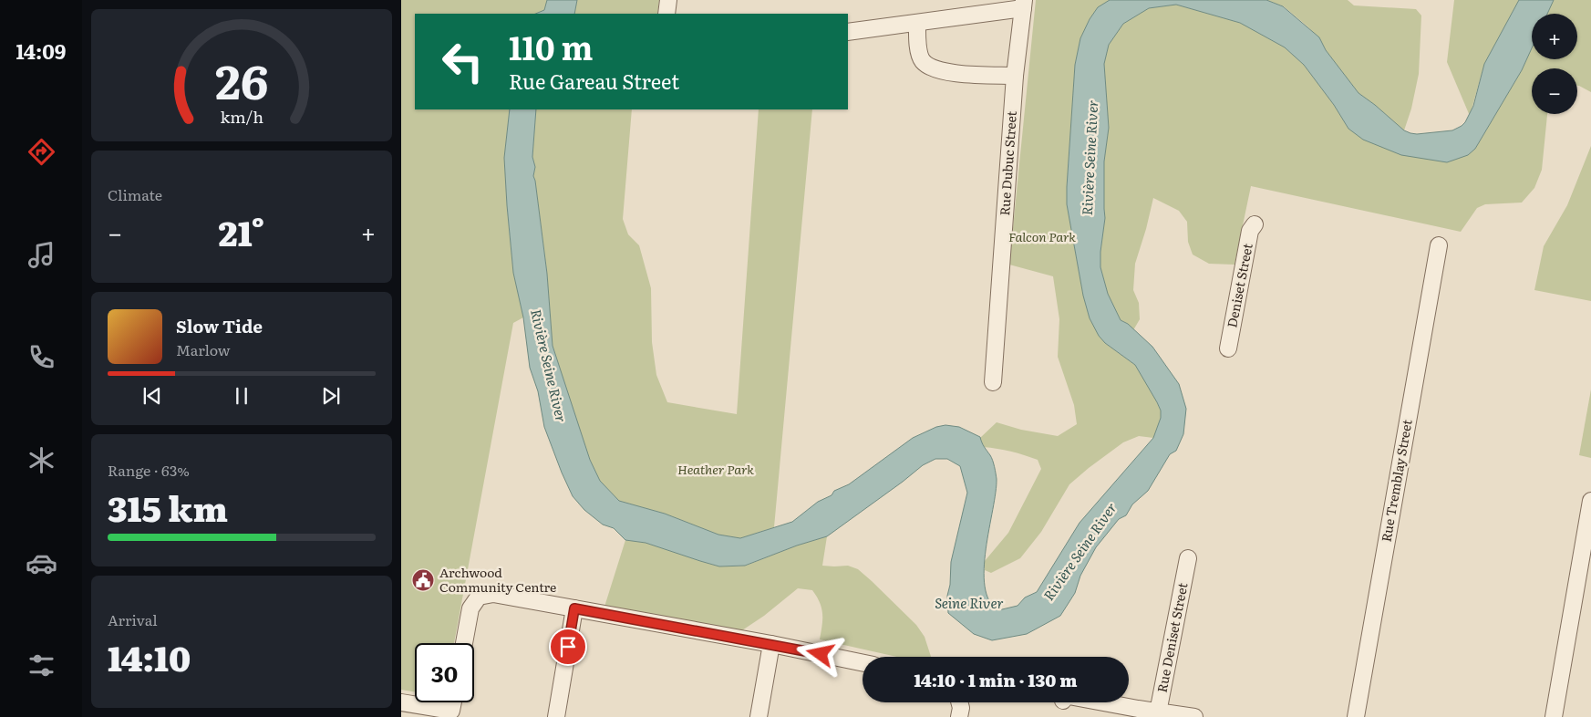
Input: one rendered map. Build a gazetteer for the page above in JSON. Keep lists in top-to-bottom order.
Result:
{
  "streets": {
    "street": [
      "Rue Dubuc Street",
      "Deniset Street",
      "Rue Tremblay Street",
      "Rue Deniset Street"
    ]
  },
  "water": ["Rivière Seine River", "Seine River"],
  "parks": ["Falcon Park", "Heather Park"],
  "places": {
    "public building": ["Archwood Community Centre"]
  },
  "page": {
    "tabs": "14:09",
    "map_buttons": ["+", "−"],
    "turn": ["110 m", "Rue Gareau Street"],
    "tile": [
      "Climate",
      ["Range · 63%", "315 km"],
      ["Arrival", "14:10"]
    ],
    "heat": ["−", "21°", "+"],
    "song": ["Slow Tide", "Marlow"],
    "limit": "30",
    "trip": "14:10 · 1 min · 130 m",
    "gauge": ["26", "km/h"]
  }
}
